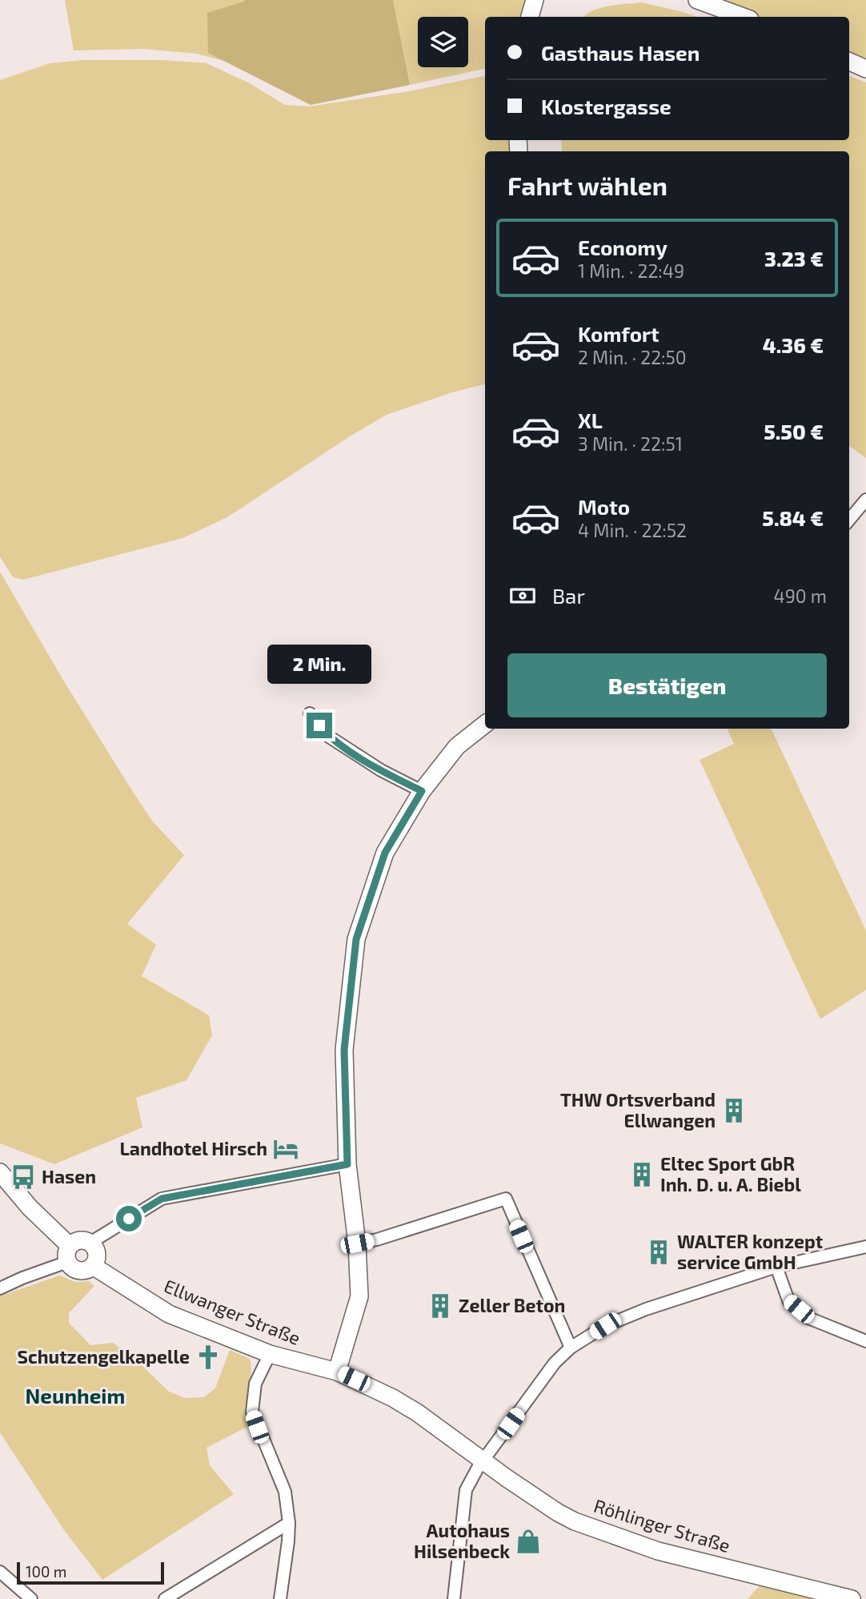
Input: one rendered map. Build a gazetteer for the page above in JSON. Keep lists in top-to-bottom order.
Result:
{
  "streets": {
    "street": ["Ellwanger Straße", "Röhlinger Straße"]
  },
  "crossings": [
    ["Ellwanger Straße", "Röhlinger Straße"]
  ],
  "districts": ["Neunheim"],
  "places": {
    "building": [
      "THW Ortsverband Ellwangen",
      "Eltec Sport GbR Inh. D. u. A. Biebl",
      "WALTER konzept service GmbH",
      "Zeller Beton"
    ],
    "hotel": ["Landhotel Hirsch"],
    "bus stop": ["Hasen"],
    "church": ["Schutzengelkapelle"],
    "shop": ["Autohaus Hilsenbeck"]
  },
  "scale_bar": "100 m",
  "page": {
    "banner": ["Gasthaus Hasen", "Klostergasse"],
    "heading": "Fahrt wählen",
    "list": [
      {
        "name": "Economy",
        "note": "1 Min. · 22:49",
        "value": "3.23 €"
      },
      {
        "name": "Komfort",
        "note": "2 Min. · 22:50",
        "value": "4.36 €"
      },
      {
        "name": "XL",
        "note": "3 Min. · 22:51",
        "value": "5.50 €"
      },
      {
        "name": "Moto",
        "note": "4 Min. · 22:52",
        "value": "5.84 €"
      }
    ],
    "pay": ["Bar", "490 m"],
    "buttons": "Bestätigen",
    "bubble": "2 Min.",
    "scale": "100 m"
  }
}
